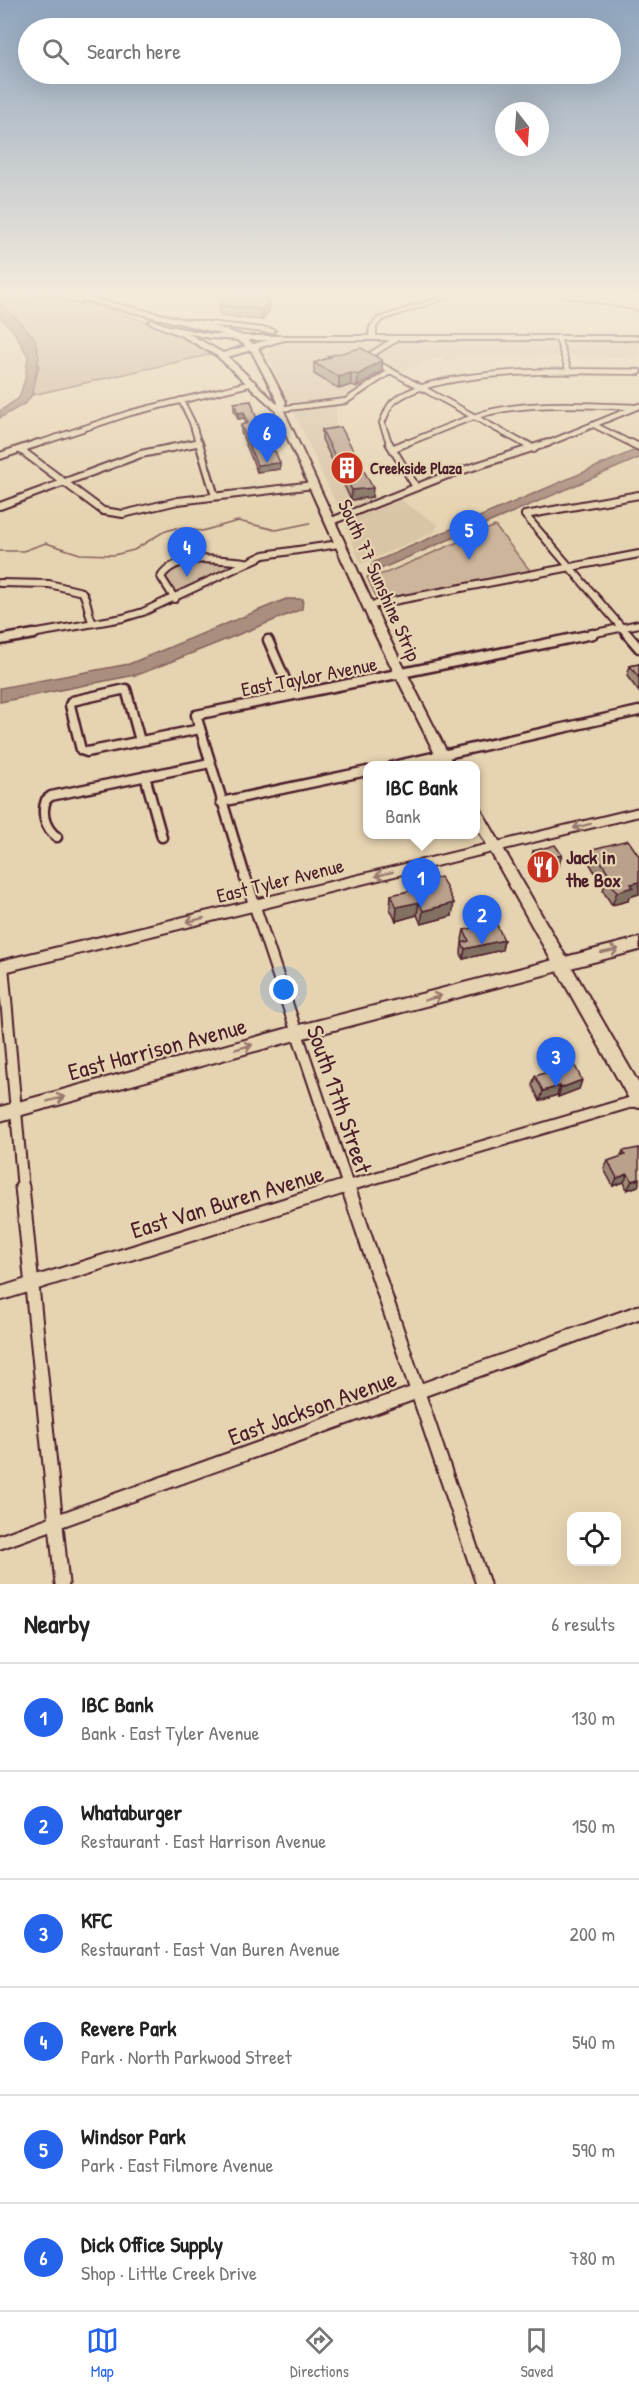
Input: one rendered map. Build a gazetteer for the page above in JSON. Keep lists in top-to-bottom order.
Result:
{
  "streets": {
    "main road": ["South 77 Sunshine Strip", "East Tyler Avenue", "East Harrison Avenue"],
    "street": [
      "East Taylor Avenue",
      "South 17th Street",
      "East Van Buren Avenue",
      "East Jackson Avenue"
    ]
  },
  "crossings": [
    ["South 77 Sunshine Strip", "East Taylor Avenue"],
    ["East Taylor Avenue", "South 17th Street"],
    ["East Tyler Avenue", "South 17th Street"],
    ["East Harrison Avenue", "South 17th Street"],
    ["South 17th Street", "East Van Buren Avenue"],
    ["South 17th Street", "East Jackson Avenue"]
  ],
  "one_way": ["East Tyler Avenue", "East Harrison Avenue"],
  "places": {
    "building": ["Creekside Plaza"],
    "restaurant": ["Jack in the Box"]
  },
  "north": "bottom",
  "page": {
    "search": "Search here",
    "pins": [
      "6",
      "5",
      "4",
      "1",
      "2",
      "3"
    ],
    "popup": ["IBC Bank", "Bank"],
    "heading": ["Nearby", "6 results"],
    "list": [
      {
        "mark": "1",
        "name": "IBC Bank",
        "note": "Bank · East Tyler Avenue",
        "value": "130 m"
      },
      {
        "mark": "2",
        "name": "Whataburger",
        "note": "Restaurant · East Harrison Avenue",
        "value": "150 m"
      },
      {
        "mark": "3",
        "name": "KFC",
        "note": "Restaurant · East Van Buren Avenue",
        "value": "200 m"
      },
      {
        "mark": "4",
        "name": "Revere Park",
        "note": "Park · North Parkwood Street",
        "value": "540 m"
      },
      {
        "mark": "5",
        "name": "Windsor Park",
        "note": "Park · East Filmore Avenue",
        "value": "590 m"
      },
      {
        "mark": "6",
        "name": "Dick Office Supply",
        "note": "Shop · Little Creek Drive",
        "value": "780 m"
      }
    ],
    "nav": ["Map", "Directions", "Saved"]
  }
}
